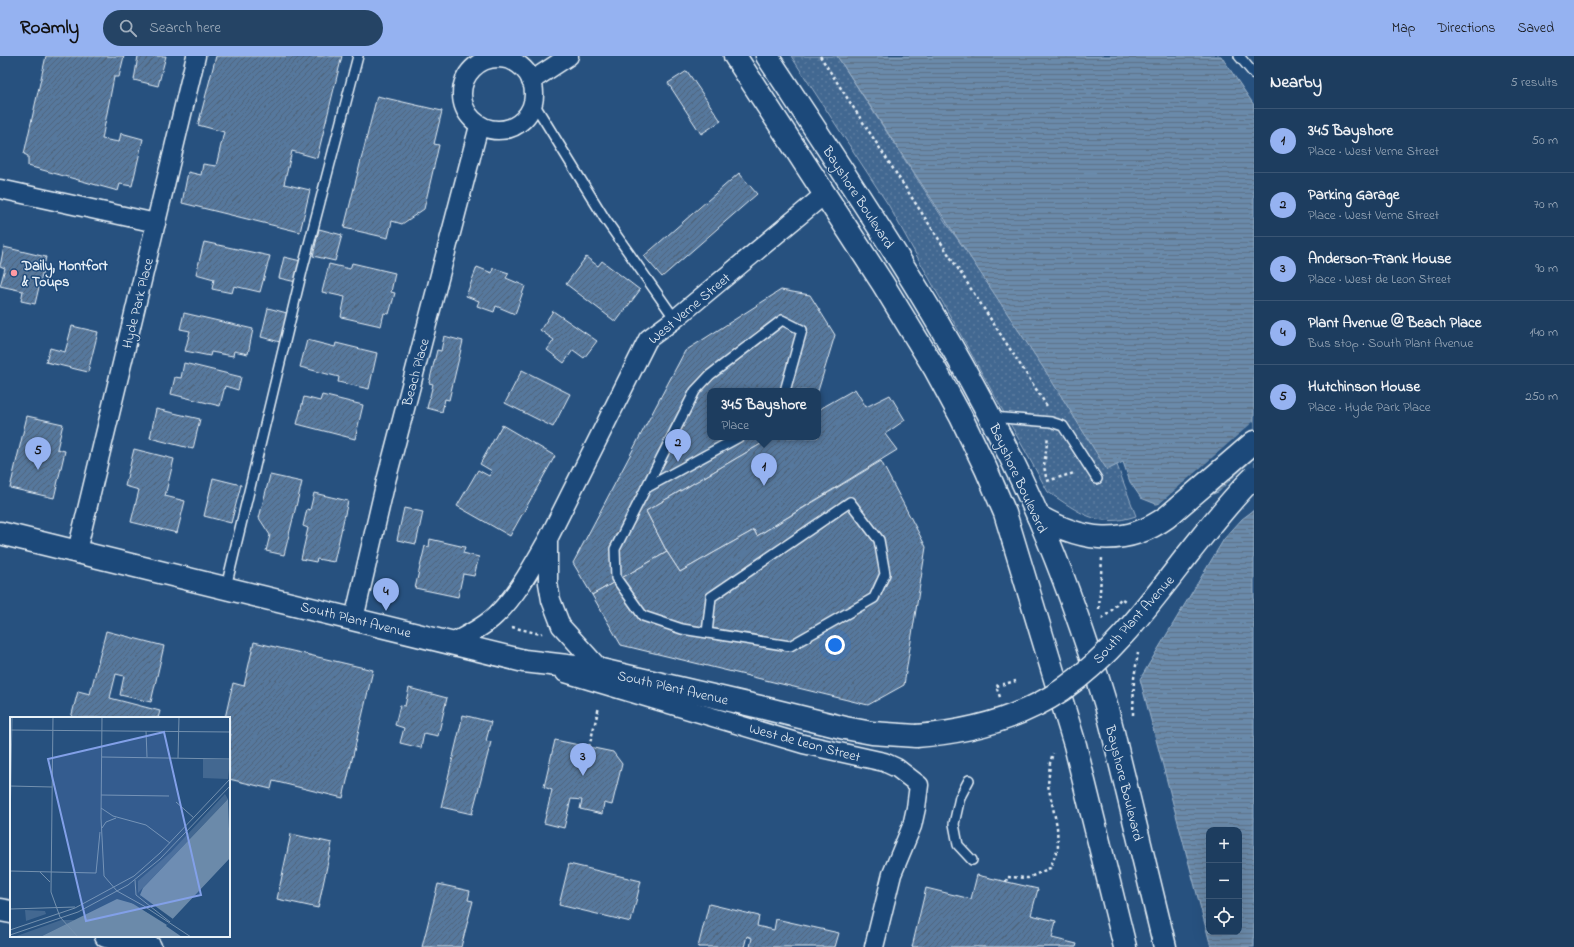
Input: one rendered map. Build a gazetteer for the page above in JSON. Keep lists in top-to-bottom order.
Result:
{
  "streets": {
    "main road": ["Bayshore Boulevard", "South Plant Avenue"],
    "street": [
      "Hyde Park Place",
      "West Verne Street",
      "Beach Place",
      "West de Leon Street"
    ]
  },
  "crossings": [
    ["Bayshore Boulevard", "West Verne Street"],
    ["Hyde Park Place", "South Plant Avenue"],
    ["West Verne Street", "South Plant Avenue"],
    ["Beach Place", "South Plant Avenue"],
    ["South Plant Avenue", "West de Leon Street"]
  ],
  "places": ["Daily, Montfort & Toups"],
  "page": {
    "header": "Roamly",
    "search": "Search here",
    "nav": ["Map", "Directions", "Saved"],
    "heading": ["Nearby", "5 results"],
    "list": [
      {
        "mark": "1",
        "name": "345 Bayshore",
        "note": "Place · West Verne Street",
        "value": "50 m"
      },
      {
        "mark": "2",
        "name": "Parking Garage",
        "note": "Place · West Verne Street",
        "value": "70 m"
      },
      {
        "mark": "3",
        "name": "Anderson-Frank House",
        "note": "Place · West de Leon Street",
        "value": "90 m"
      },
      {
        "mark": "4",
        "name": "Plant Avenue @ Beach Place",
        "note": "Bus stop · South Plant Avenue",
        "value": "140 m"
      },
      {
        "mark": "5",
        "name": "Hutchinson House",
        "note": "Place · Hyde Park Place",
        "value": "250 m"
      }
    ],
    "popup": ["345 Bayshore", "Place"],
    "pins": [
      "2",
      "5",
      "1",
      "4",
      "3"
    ],
    "map_buttons": ["+", "−"]
  }
}
